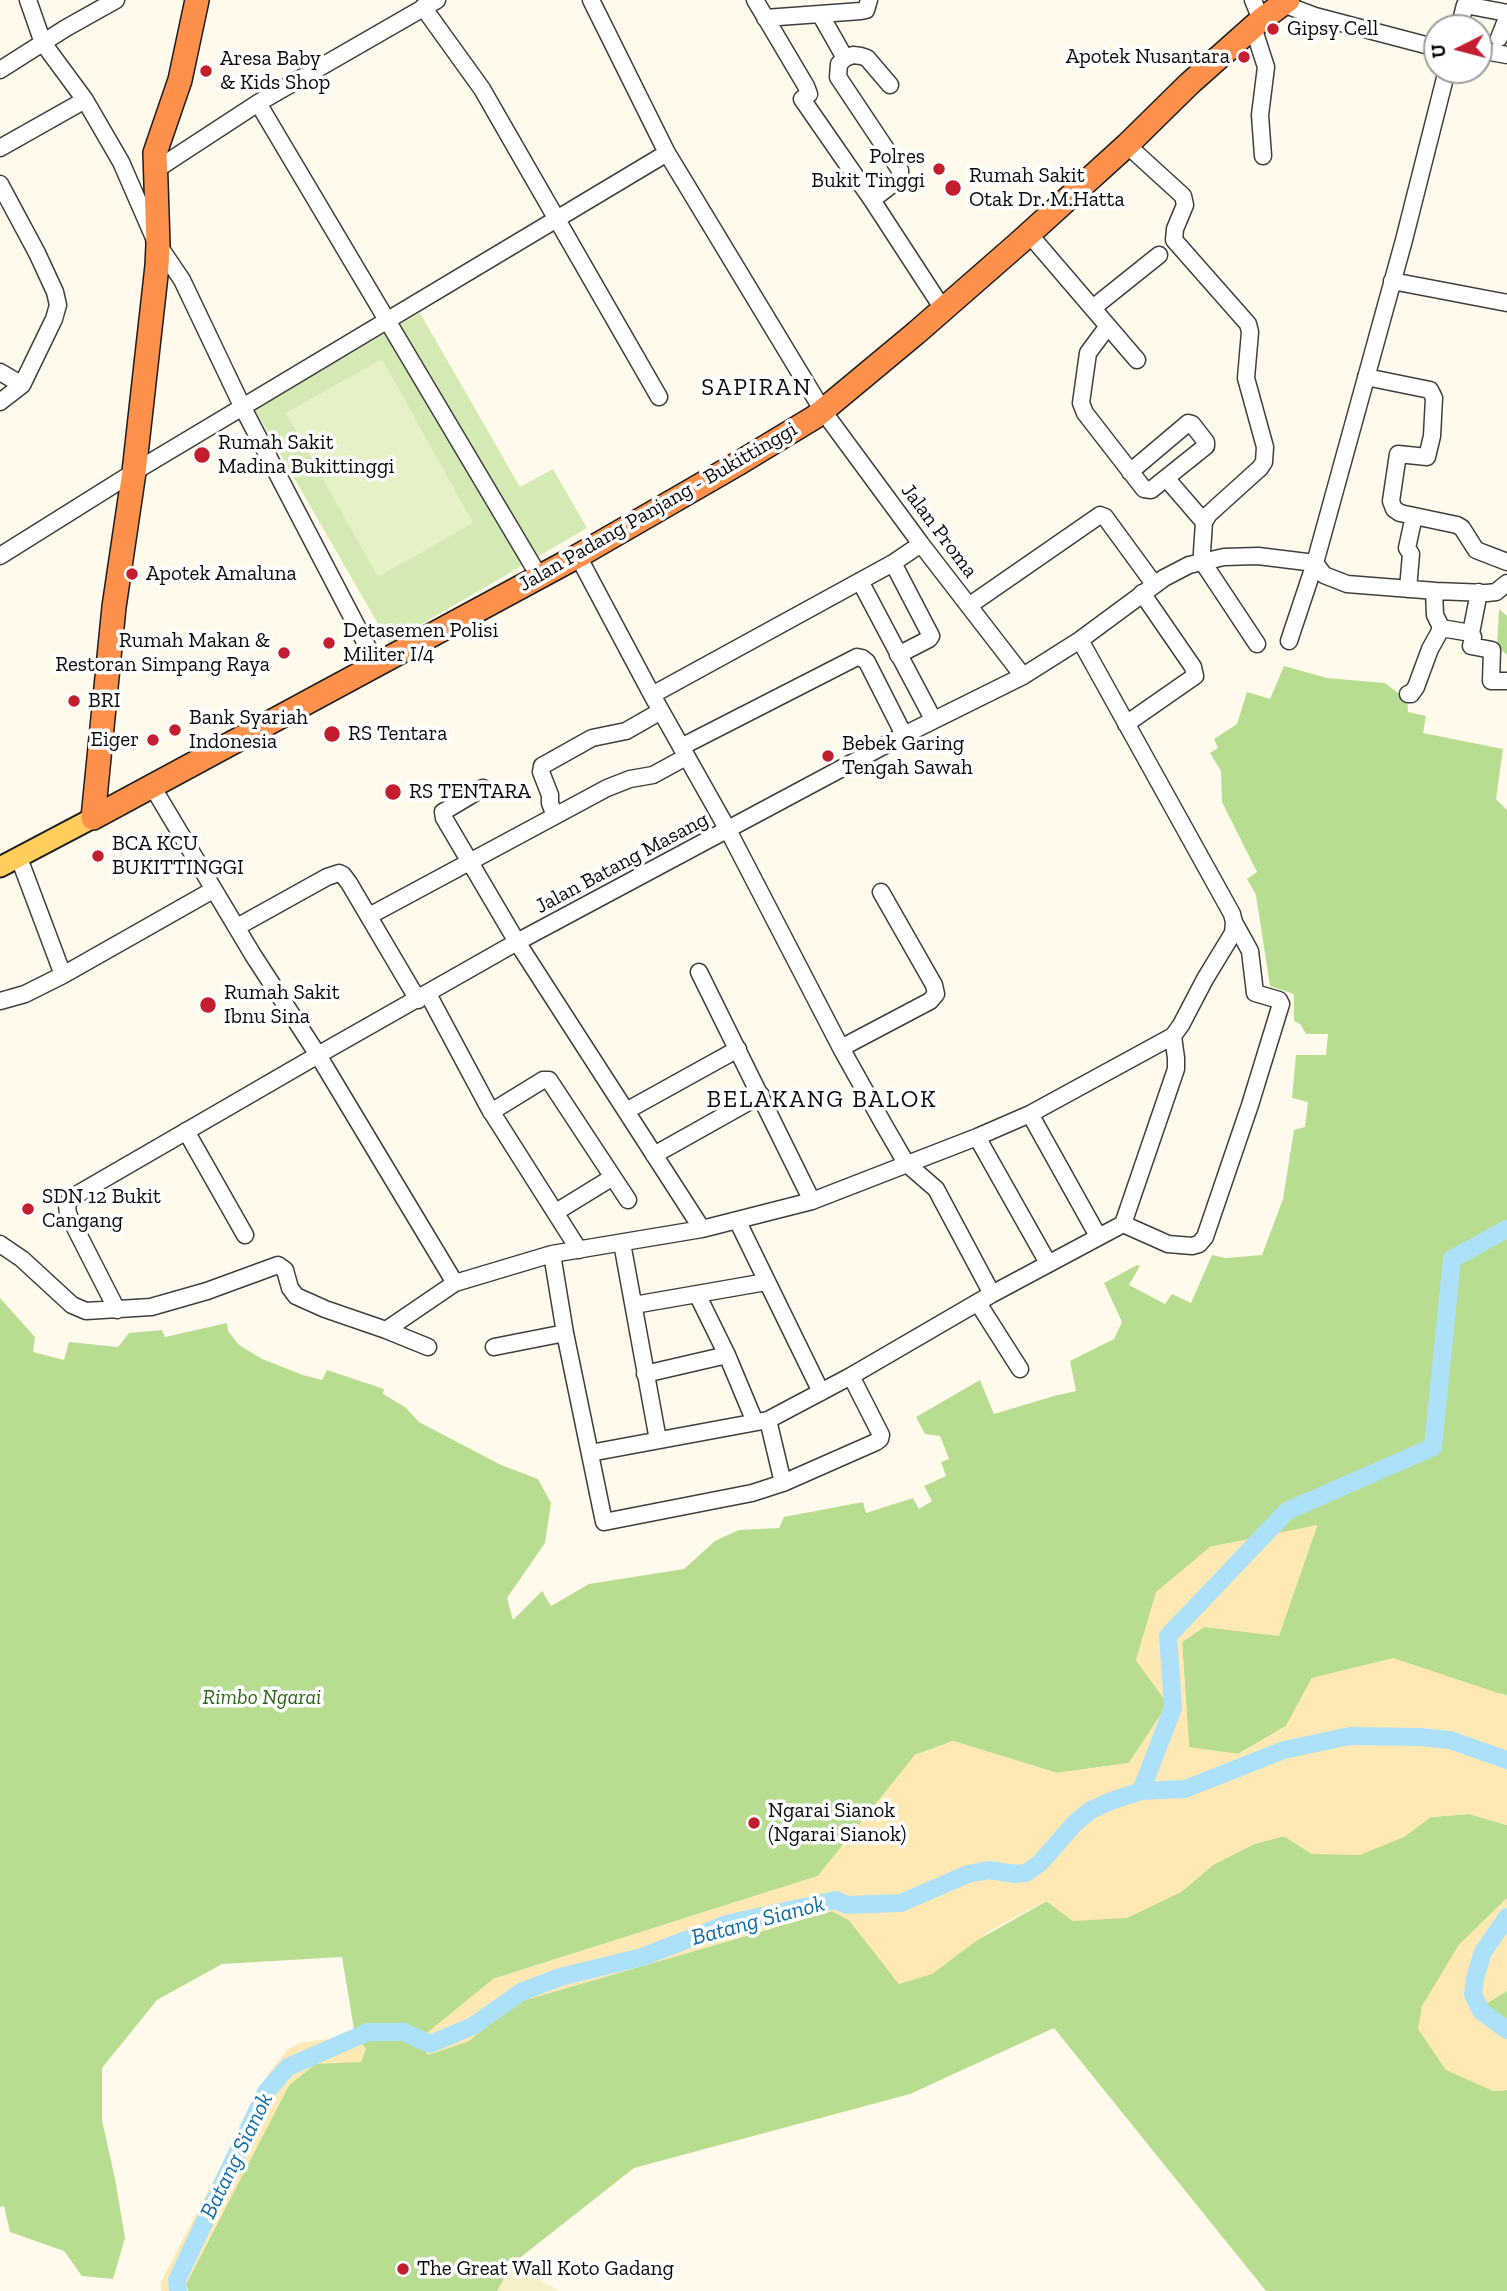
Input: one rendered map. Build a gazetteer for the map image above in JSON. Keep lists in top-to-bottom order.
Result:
{
  "streets": {
    "highway": ["Jalan Padang Panjang - Bukittinggi"],
    "street": ["Jalan Proma", "Jalan Batang Masang"]
  },
  "crossings": [
    ["Jalan Padang Panjang - Bukittinggi", "Jalan Proma"],
    ["Jalan Proma", "Jalan Batang Masang"]
  ],
  "districts": ["SAPIRAN", "BELAKANG BALOK"],
  "water": ["Batang Sianok"],
  "parks": ["Rimbo Ngarai"],
  "places": [
    "Gipsy Cell",
    "Apotek Nusantara",
    "Aresa Baby & Kids Shop",
    "Polres Bukit Tinggi",
    "Rumah Sakit Otak Dr. M.Hatta",
    "Rumah Sakit Madina Bukittinggi",
    "Apotek Amaluna",
    "Detasemen Polisi Militer I/4",
    "Rumah Makan & Restoran Simpang Raya",
    "BRI",
    "Bank Syariah Indonesia",
    "RS Tentara",
    "Eiger",
    "Bebek Garing Tengah Sawah",
    "RS TENTARA",
    "BCA KCU BUKITTINGGI",
    "Rumah Sakit Ibnu Sina",
    "SDN 12 Bukit Cangang",
    "Ngarai Sianok (Ngarai Sianok)",
    "The Great Wall Koto Gadang"
  ],
  "north": "left"
}
